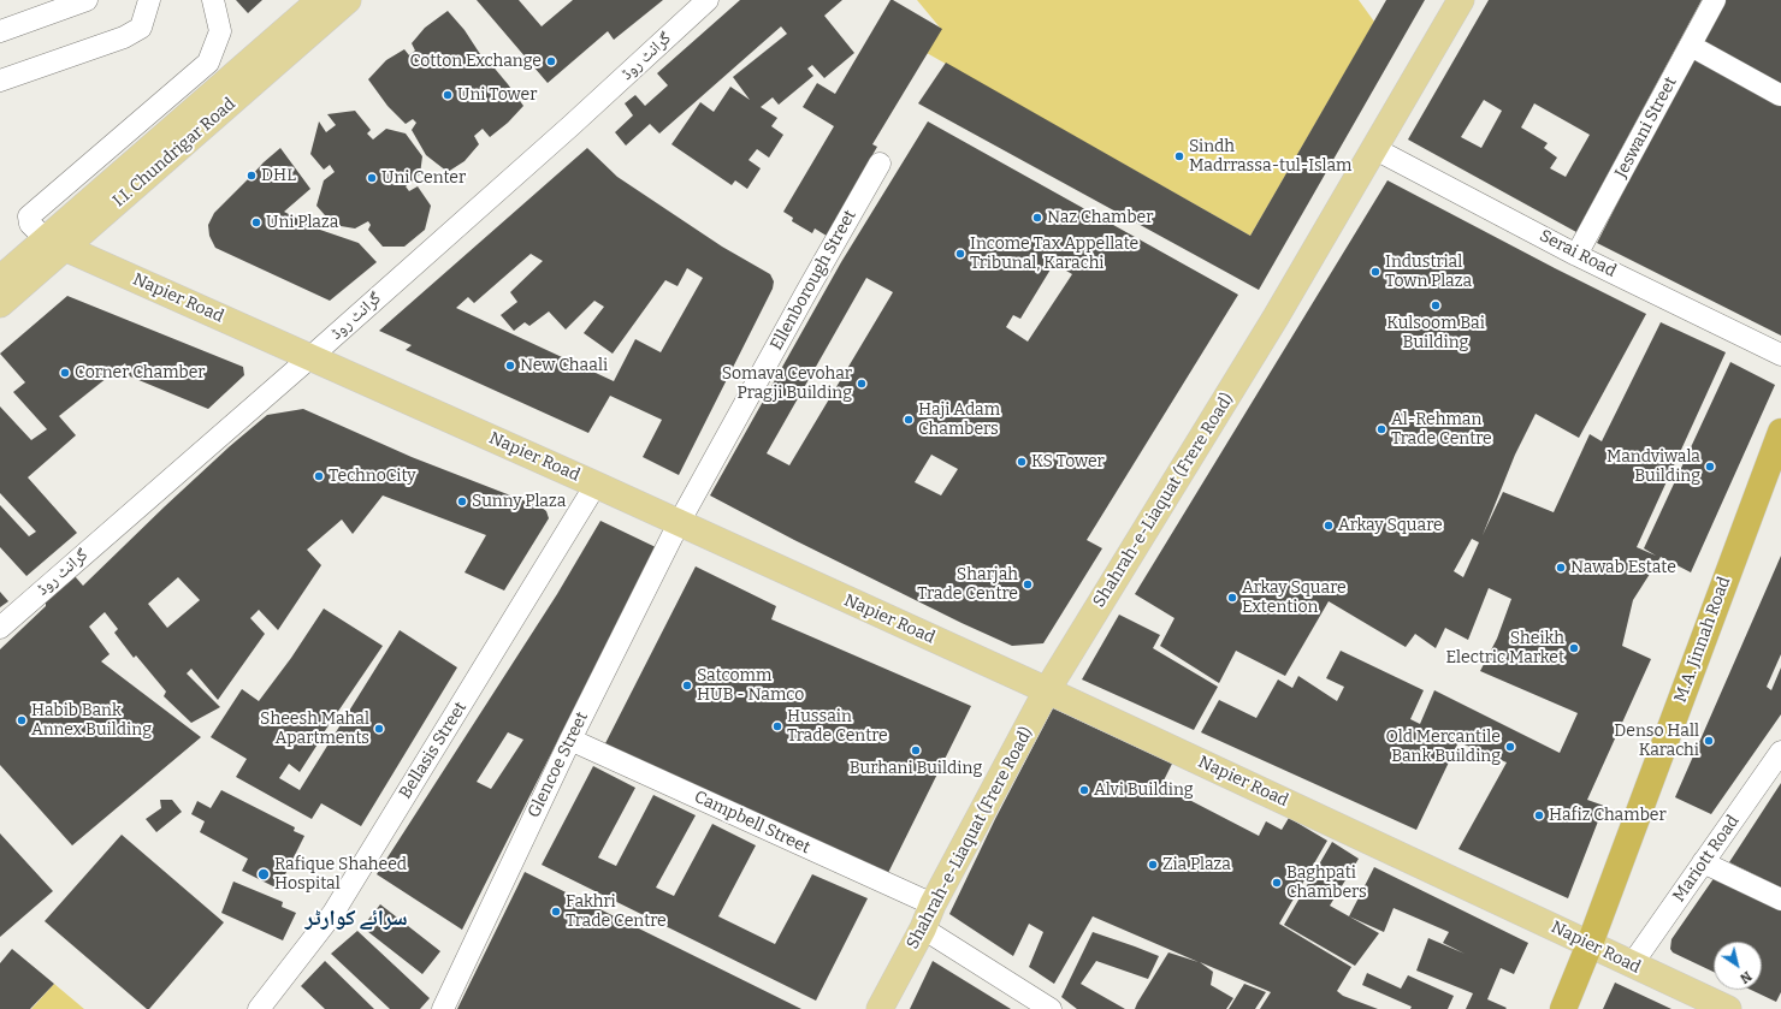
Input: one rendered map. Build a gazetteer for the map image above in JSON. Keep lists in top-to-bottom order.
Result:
{
  "streets": {
    "highway": ["M.A. Jinnah Road"],
    "main road": ["I.I. Chundrigar Road", "Napier Road", "Shahrah-e-Liaquat (Frere Road)"],
    "street": [
      "گرانٹ روڈ",
      "Jeswani Street",
      "Serai Road",
      "Ellenborough Street",
      "Bellasis Street",
      "Glencoe Street",
      "Campbell Street",
      "Mariott Road"
    ]
  },
  "crossings": [
    ["گرانٹ روڈ", "Napier Road"],
    ["Jeswani Street", "Serai Road"],
    ["I.I. Chundrigar Road", "Napier Road"],
    ["Serai Road", "Shahrah-e-Liaquat (Frere Road)"],
    ["Ellenborough Street", "Napier Road"],
    ["Ellenborough Street", "Glencoe Street"],
    ["Napier Road", "Shahrah-e-Liaquat (Frere Road)"],
    ["Napier Road", "M.A. Jinnah Road"],
    ["Napier Road", "Bellasis Street"],
    ["Napier Road", "Glencoe Street"],
    ["Napier Road", "Mariott Road"],
    ["Shahrah-e-Liaquat (Frere Road)", "Campbell Street"],
    ["Glencoe Street", "Campbell Street"]
  ],
  "districts": ["سرائے کوارٹر"],
  "places": [
    "Cotton Exchange",
    "Uni Tower",
    "Sindh Madrrassa-tul-Islam",
    "DHL",
    "Uni Center",
    "Naz Chamber",
    "Uni Plaza",
    "Income Tax Appellate Tribunal, Karachi",
    "Industrial Town Plaza",
    "Kulsoom Bai Building",
    "New Chaali",
    "Corner Chamber",
    "Somava Cevohar Pragji Building",
    "Haji Adam Chambers",
    "Al-Rehman Trade Centre",
    "KS Tower",
    "Mandviwala Building",
    "TechnoCity",
    "Sunny Plaza",
    "Arkay Square",
    "Nawab Estate",
    "Sharjah Trade Centre",
    "Arkay Square Extention",
    "Sheikh Electric Market",
    "Satcomm HUB - Namco",
    "Habib Bank Annex Building",
    "Hussain Trade Centre",
    "Sheesh Mahal Apartments",
    "Denso Hall Karachi",
    "Old Mercantile Bank Building",
    "Burhani Building",
    "Alvi Building",
    "Hafiz Chamber",
    "Zia Plaza",
    "Rafique Shaheed Hospital",
    "Baghpati Chambers",
    "Fakhri Trade Centre"
  ],
  "north": "bottom right"
}
